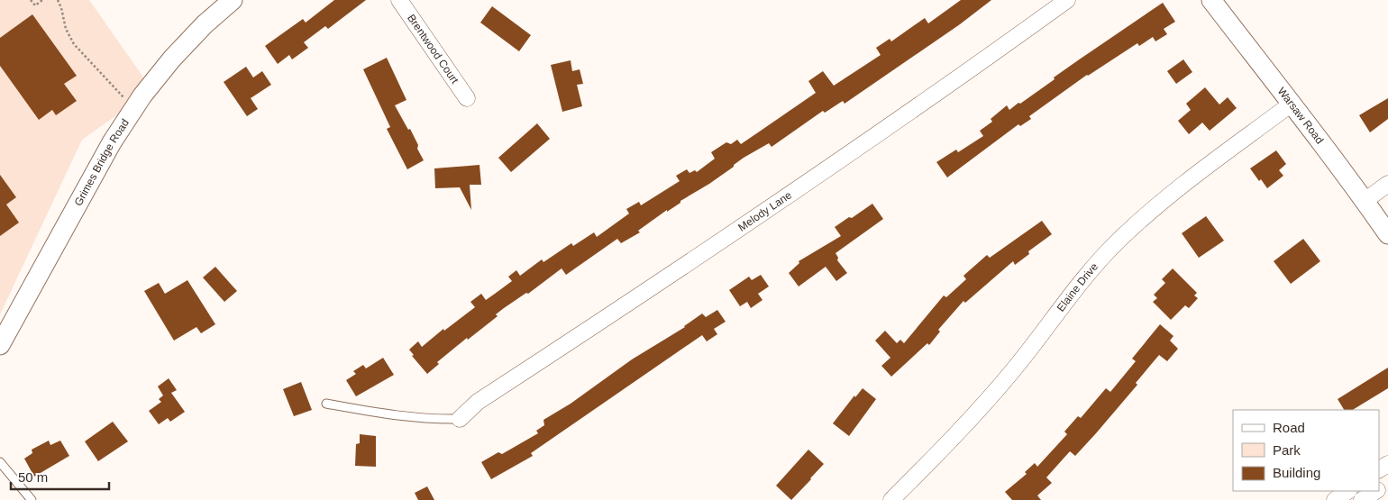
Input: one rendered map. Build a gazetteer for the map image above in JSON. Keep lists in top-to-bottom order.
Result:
{
  "streets": {
    "street": [
      "Brentwood Court",
      "Warsaw Road",
      "Grimes Bridge Road",
      "Melody Lane",
      "Elaine Drive"
    ]
  },
  "crossings": [
    ["Warsaw Road", "Elaine Drive"]
  ],
  "legend": ["Road", "Park", "Building"],
  "scale_bar": "50 m"
}
